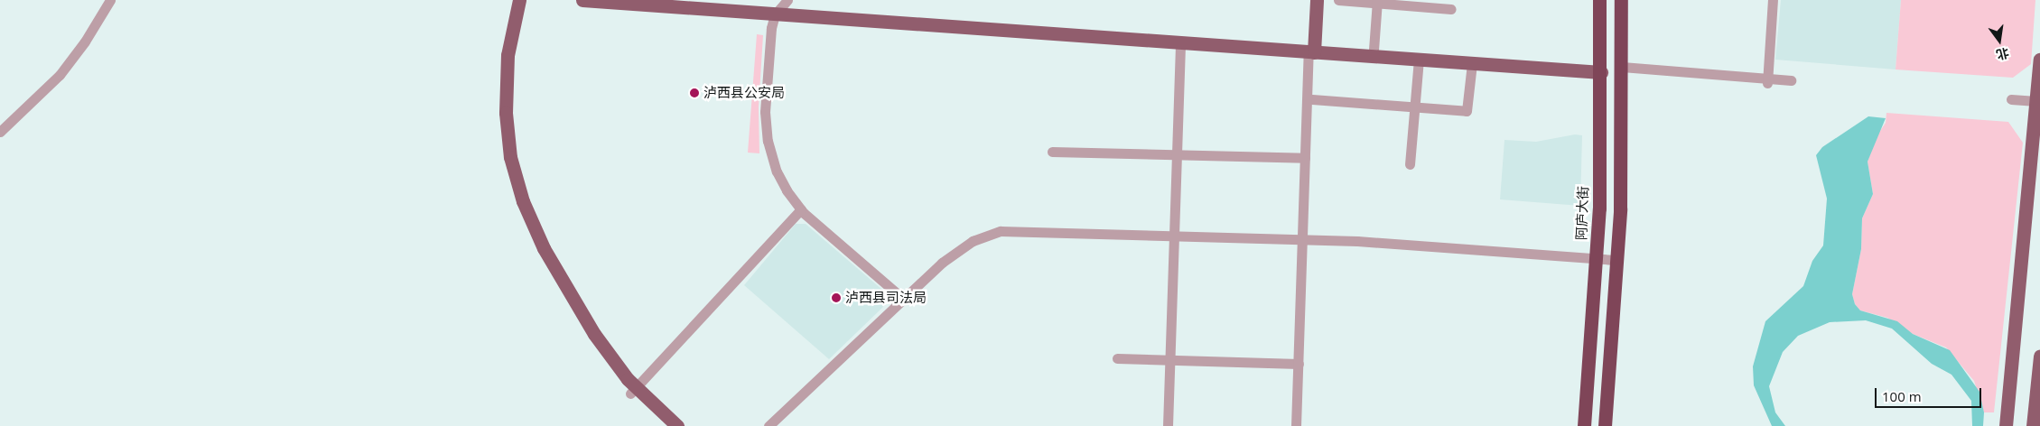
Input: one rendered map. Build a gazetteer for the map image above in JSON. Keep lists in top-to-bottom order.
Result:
{
  "streets": {
    "highway": ["阿庐大街"]
  },
  "places": ["泸西县公安局", "泸西县司法局"],
  "scale_bar": "100 m",
  "north": "bottom"
}
